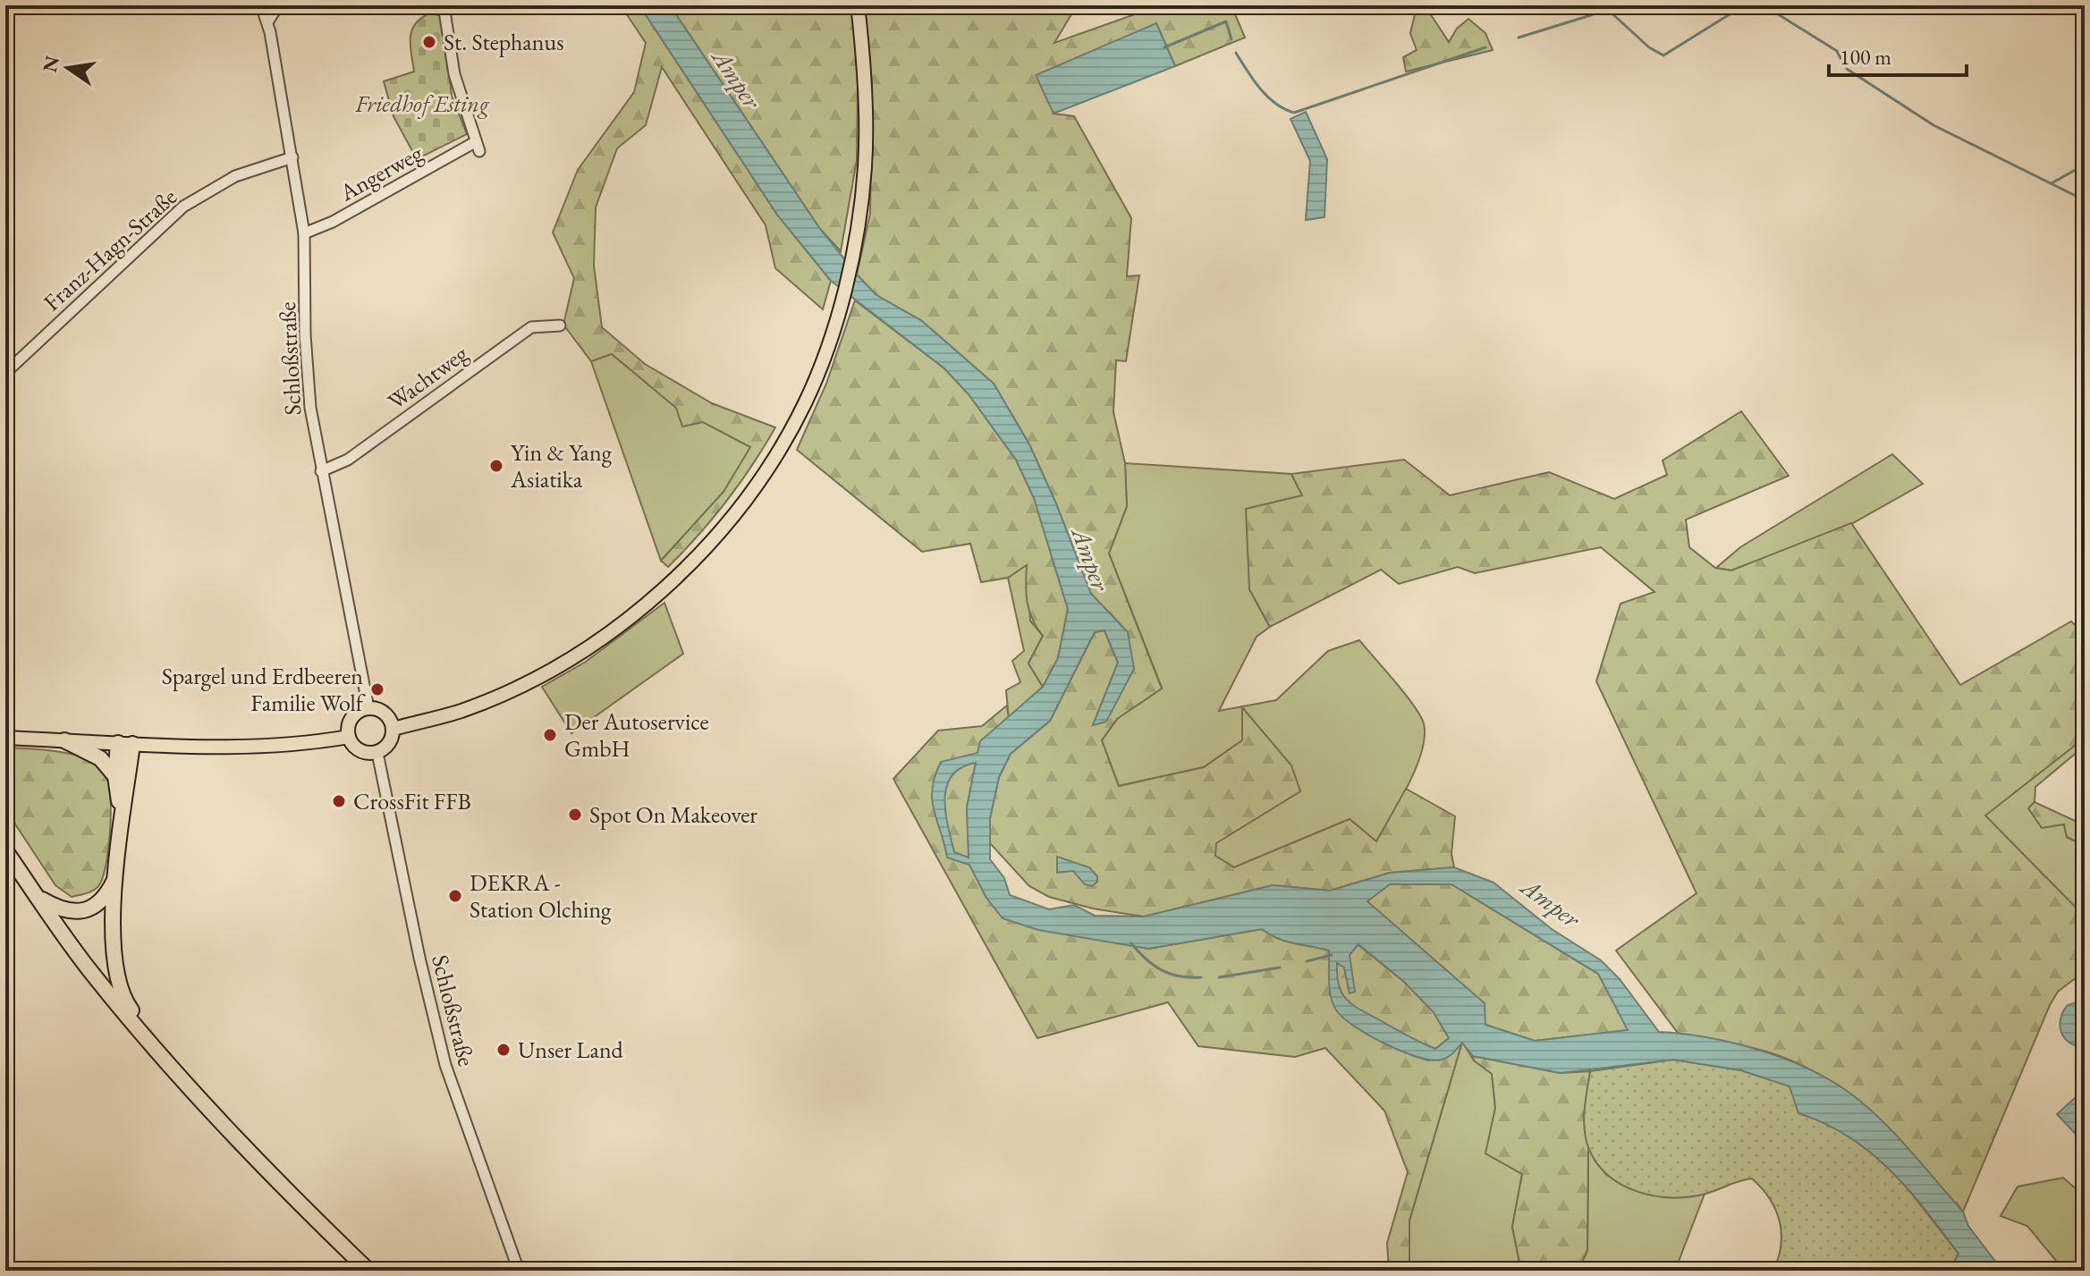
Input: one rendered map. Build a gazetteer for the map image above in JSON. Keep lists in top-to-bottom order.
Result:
{
  "streets": {
    "street": [
      "Angerweg",
      "Franz-Hagn-Straße",
      "Schloßstraße",
      "Wachtweg"
    ]
  },
  "crossings": [
    ["Angerweg", "Schloßstraße"],
    ["Franz-Hagn-Straße", "Schloßstraße"],
    ["Schloßstraße", "Wachtweg"]
  ],
  "water": ["Amper"],
  "parks": ["Friedhof Esting"],
  "places": [
    "St. Stephanus",
    "Yin & Yang Asiatika",
    "Spargel und Erdbeeren Familie Wolf",
    "Der Autoservice GmbH",
    "CrossFit FFB",
    "Spot On Makeover",
    "DEKRA - Station Olching",
    "Unser Land"
  ],
  "scale_bar": "100 m",
  "north": "left"
}
